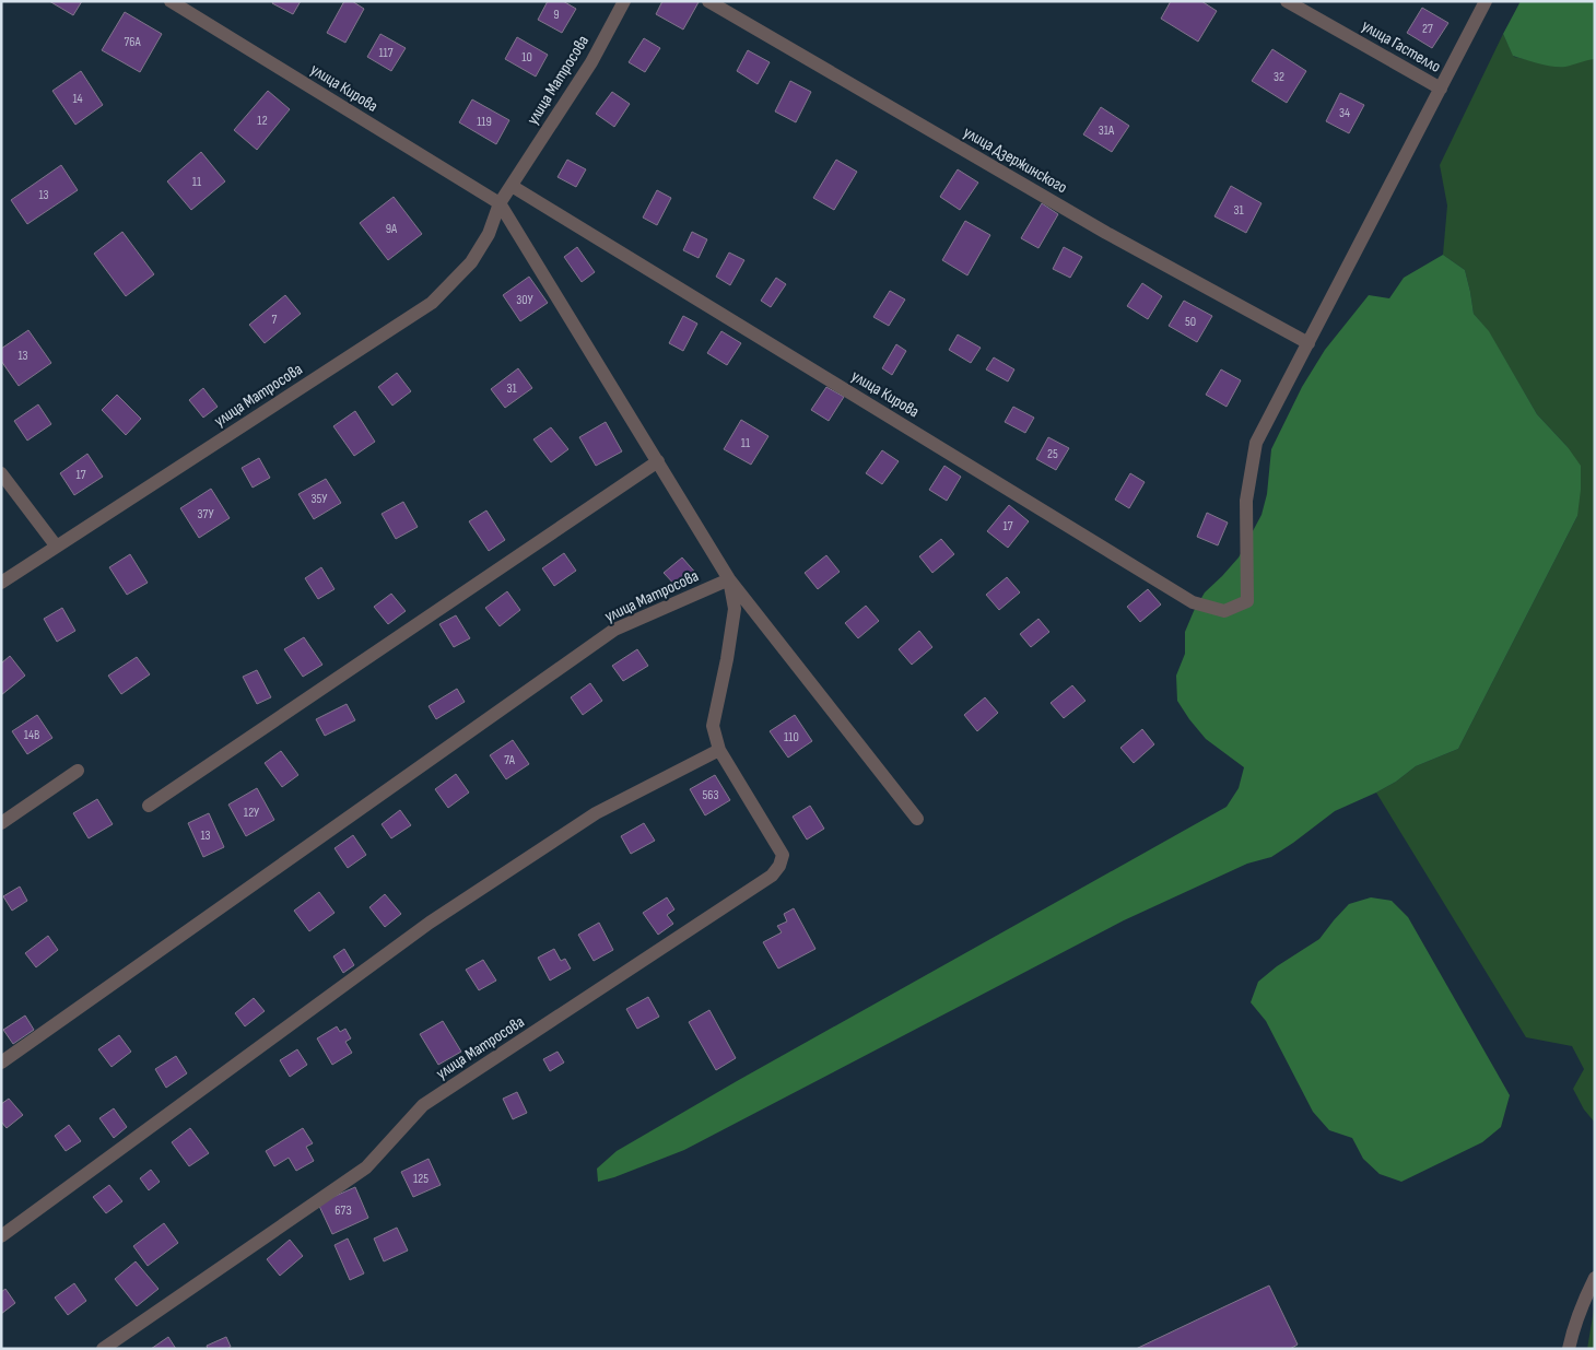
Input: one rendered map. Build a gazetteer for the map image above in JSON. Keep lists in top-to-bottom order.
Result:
{
  "streets": {
    "street": [
      "улица Гастелло",
      "улица Матросова",
      "улица Кирова",
      "улица Дзержинского"
    ]
  },
  "crossings": [
    ["улица Матросова", "улица Кирова"],
    ["улица Кирова", "улица Дзержинского"]
  ],
  "house_numbers": [
    "9",
    "27",
    "76А",
    "117",
    "10",
    "32",
    "14",
    "34",
    "12",
    "119",
    "31А",
    "11",
    "13",
    "31",
    "9А",
    "30У",
    "7",
    "50",
    "13",
    "31",
    "11",
    "25",
    "17",
    "35У",
    "37У",
    "17",
    "14В",
    "110",
    "7А",
    "563",
    "12У",
    "13",
    "125",
    "67З"
  ]
}
